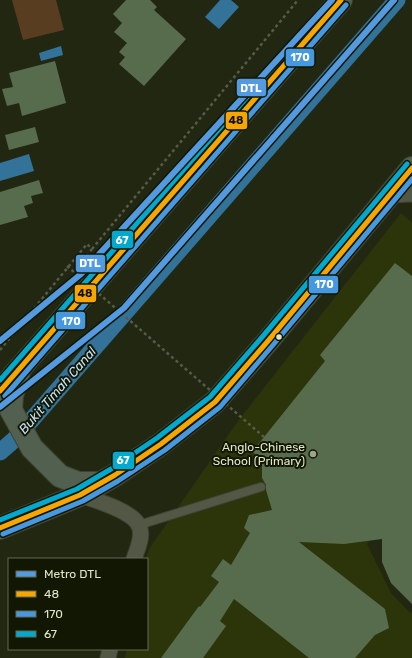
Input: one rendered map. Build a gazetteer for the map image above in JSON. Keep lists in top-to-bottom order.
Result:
{
  "water": ["Bukit Timah Canal"],
  "places": ["Anglo-Chinese School (Primary)"],
  "lines": [
    "metro line DTL",
    "transit line 48",
    "transit line 67",
    "transit line 170"
  ],
  "legend": [
    "Metro DTL",
    "48",
    "170",
    "67"
  ]
}
